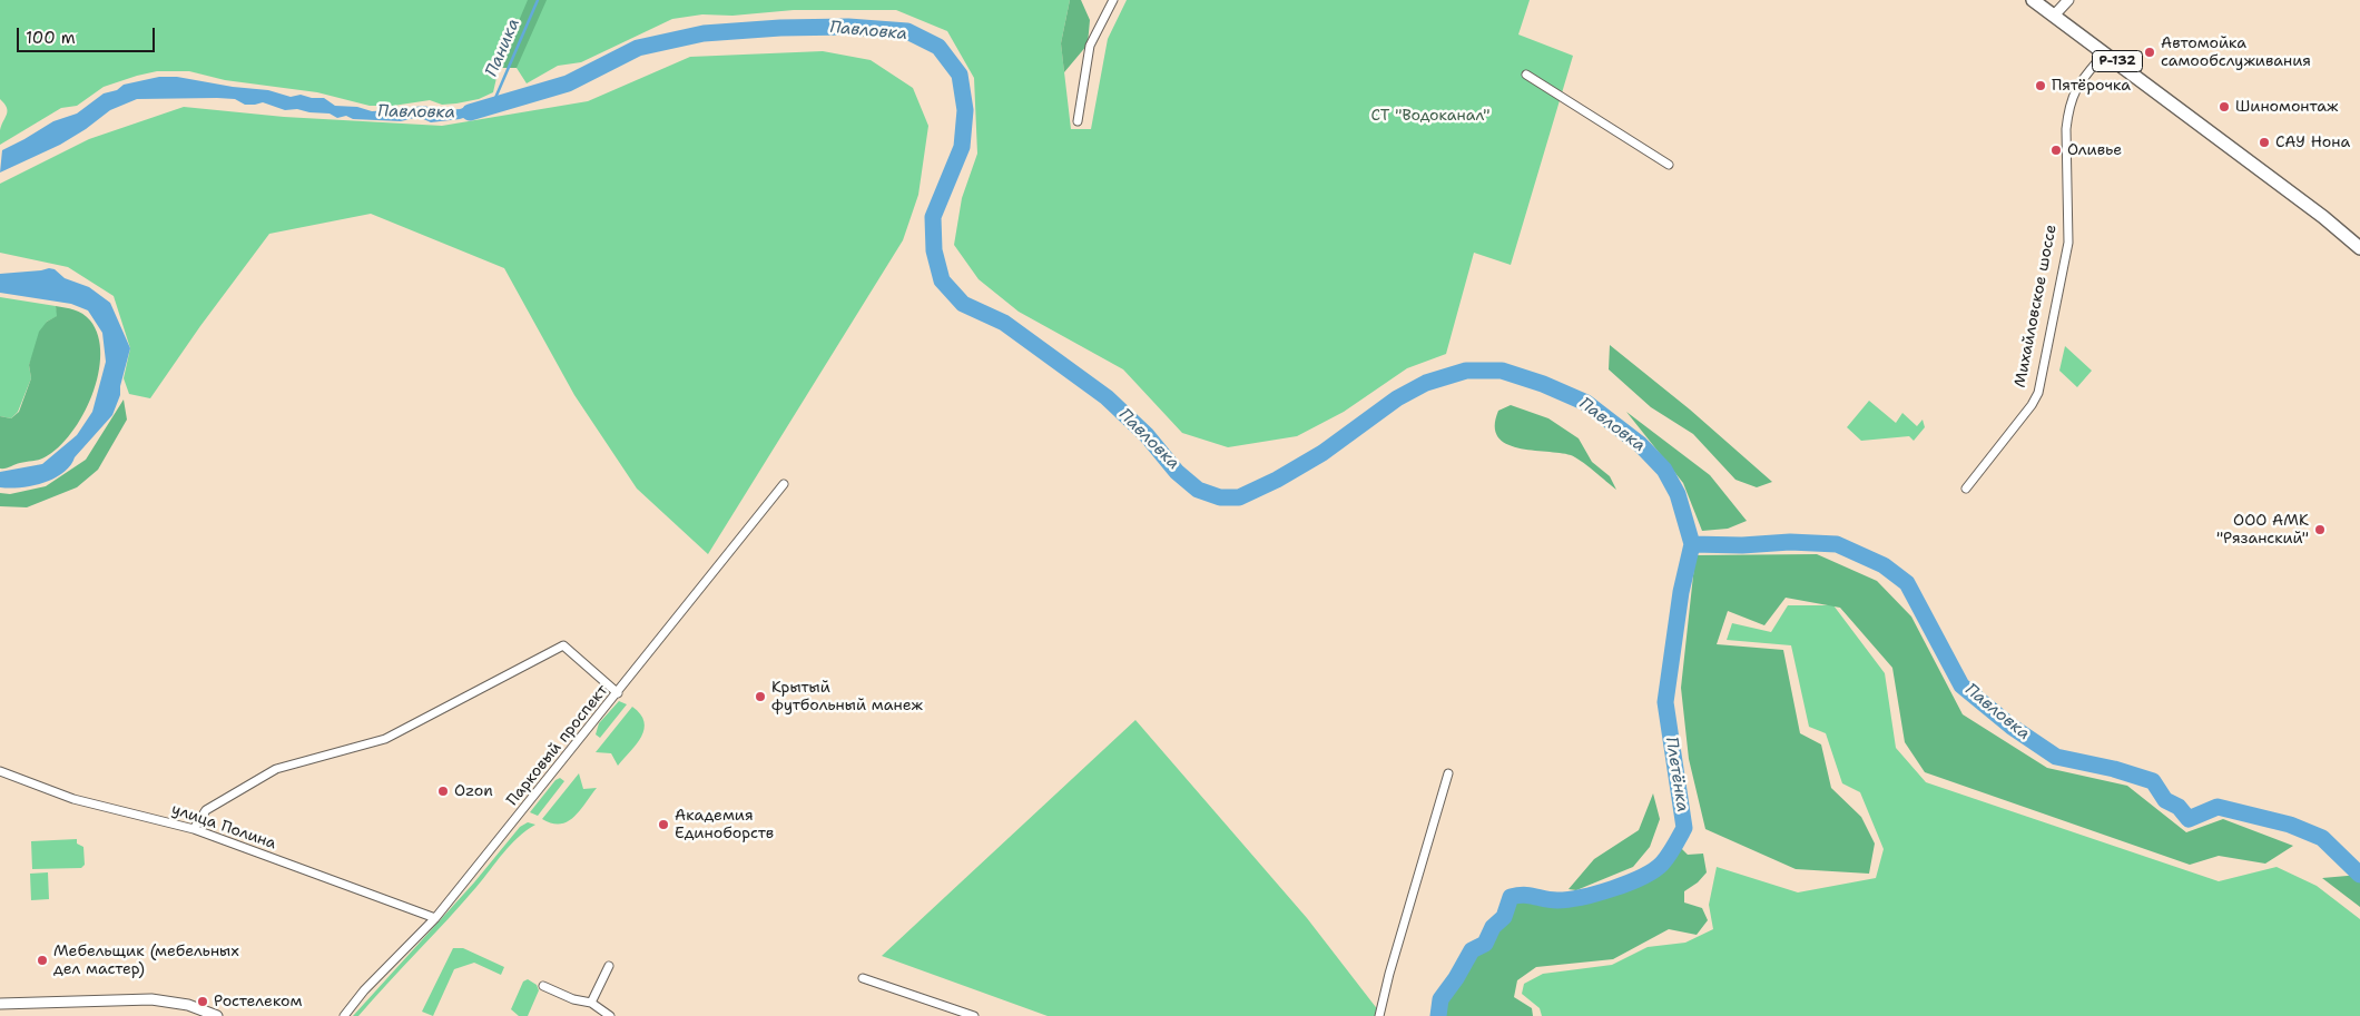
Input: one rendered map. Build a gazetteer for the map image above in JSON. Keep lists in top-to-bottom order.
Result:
{
  "streets": {
    "main road": ["Р-132"],
    "street": ["Михайловское шоссе", "Парковый проспект", "улица Полина"]
  },
  "crossings": [
    ["Р-132", "Михайловское шоссе"],
    ["Парковый проспект", "улица Полина"]
  ],
  "water": ["Павловка", "Паника", "Плетёнка"],
  "parks": ["СТ \"Водоканал\""],
  "places": [
    "Автомойка самообслуживания",
    "Пятёрочка",
    "Шиномонтаж",
    "САУ Нона",
    "Оливье",
    "ООО АМК \"Рязанский\"",
    "Крытый футбольный манеж",
    "Ozon",
    "Академия Единоборств",
    "Мебельщик (мебельных дел мастер)",
    "Ростелеком"
  ],
  "scale_bar": "100 m"
}
